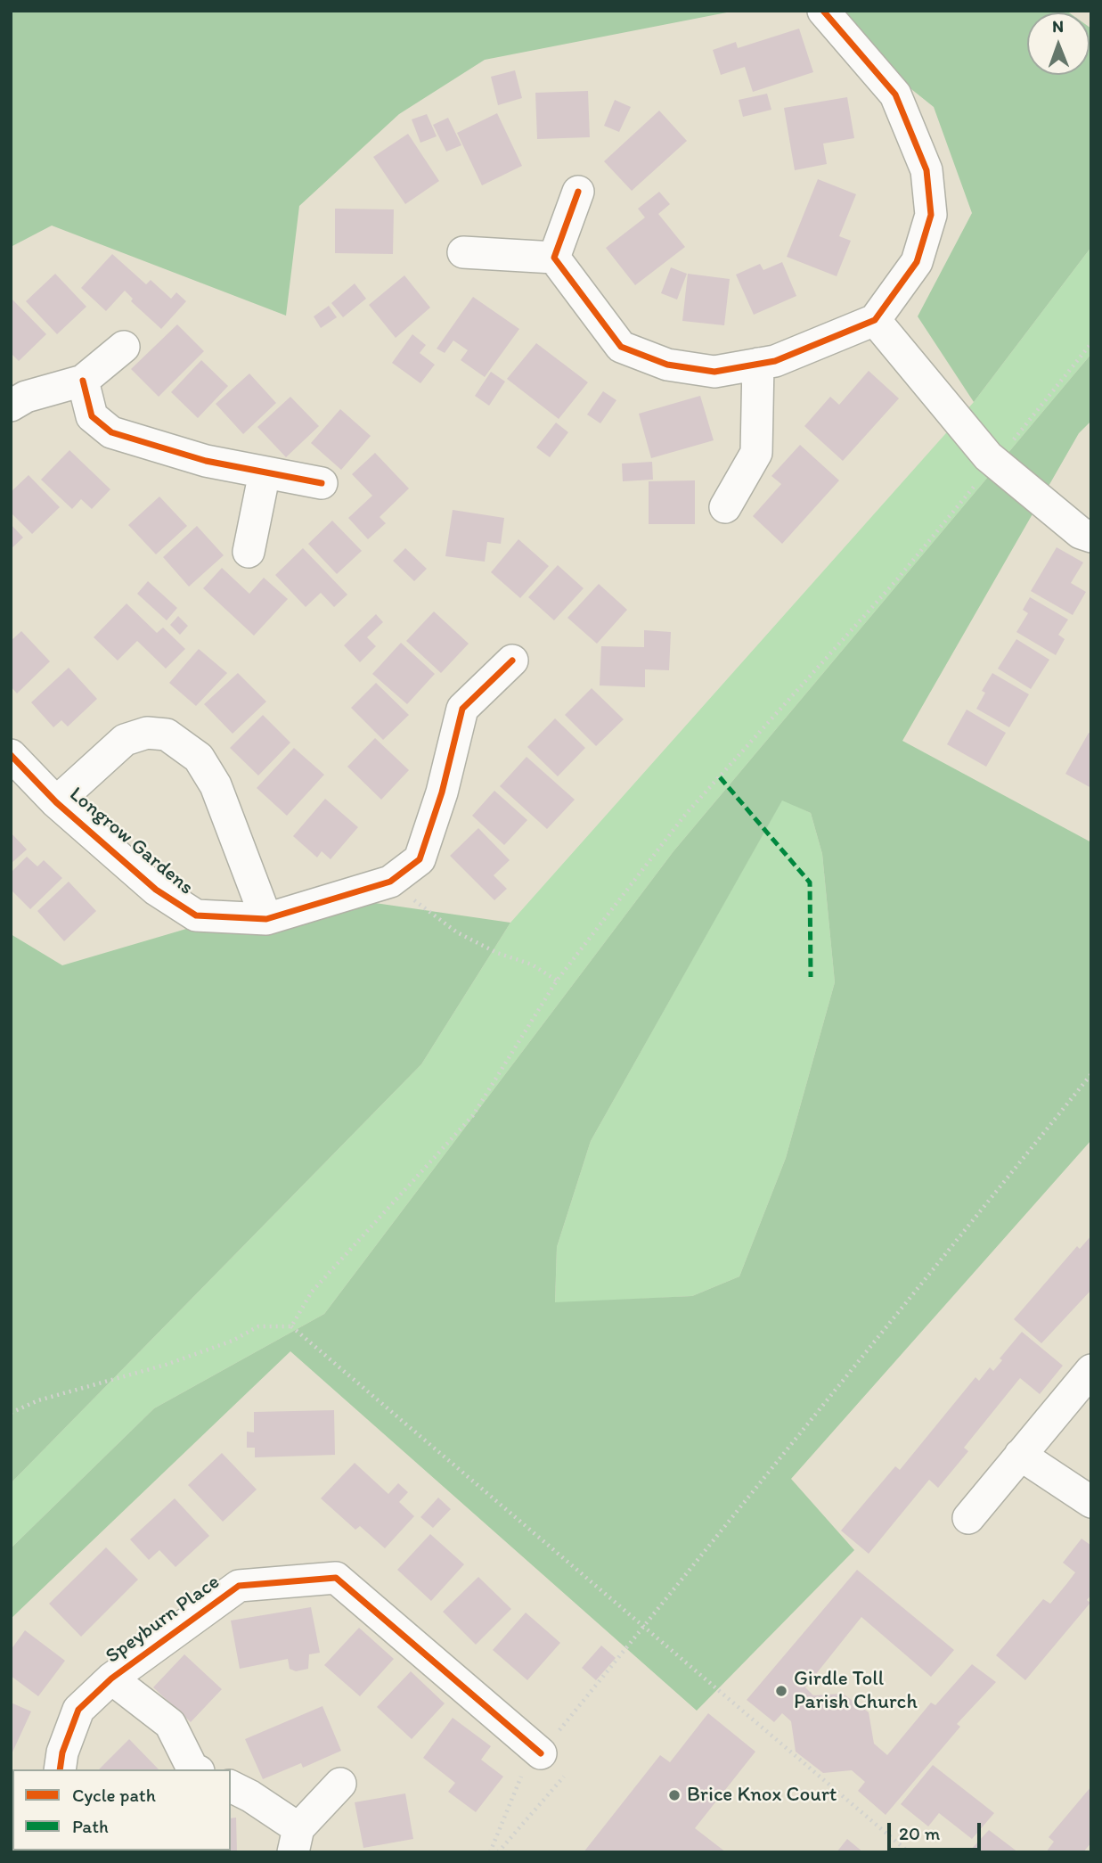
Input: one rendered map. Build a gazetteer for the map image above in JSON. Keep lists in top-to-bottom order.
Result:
{
  "streets": {
    "street": ["Longrow Gardens", "Speyburn Place"]
  },
  "places": ["Girdle Toll Parish Church", "Brice Knox Court"],
  "legend": ["Cycle path", "Path"],
  "scale_bar": "20 m",
  "north": "top"
}
